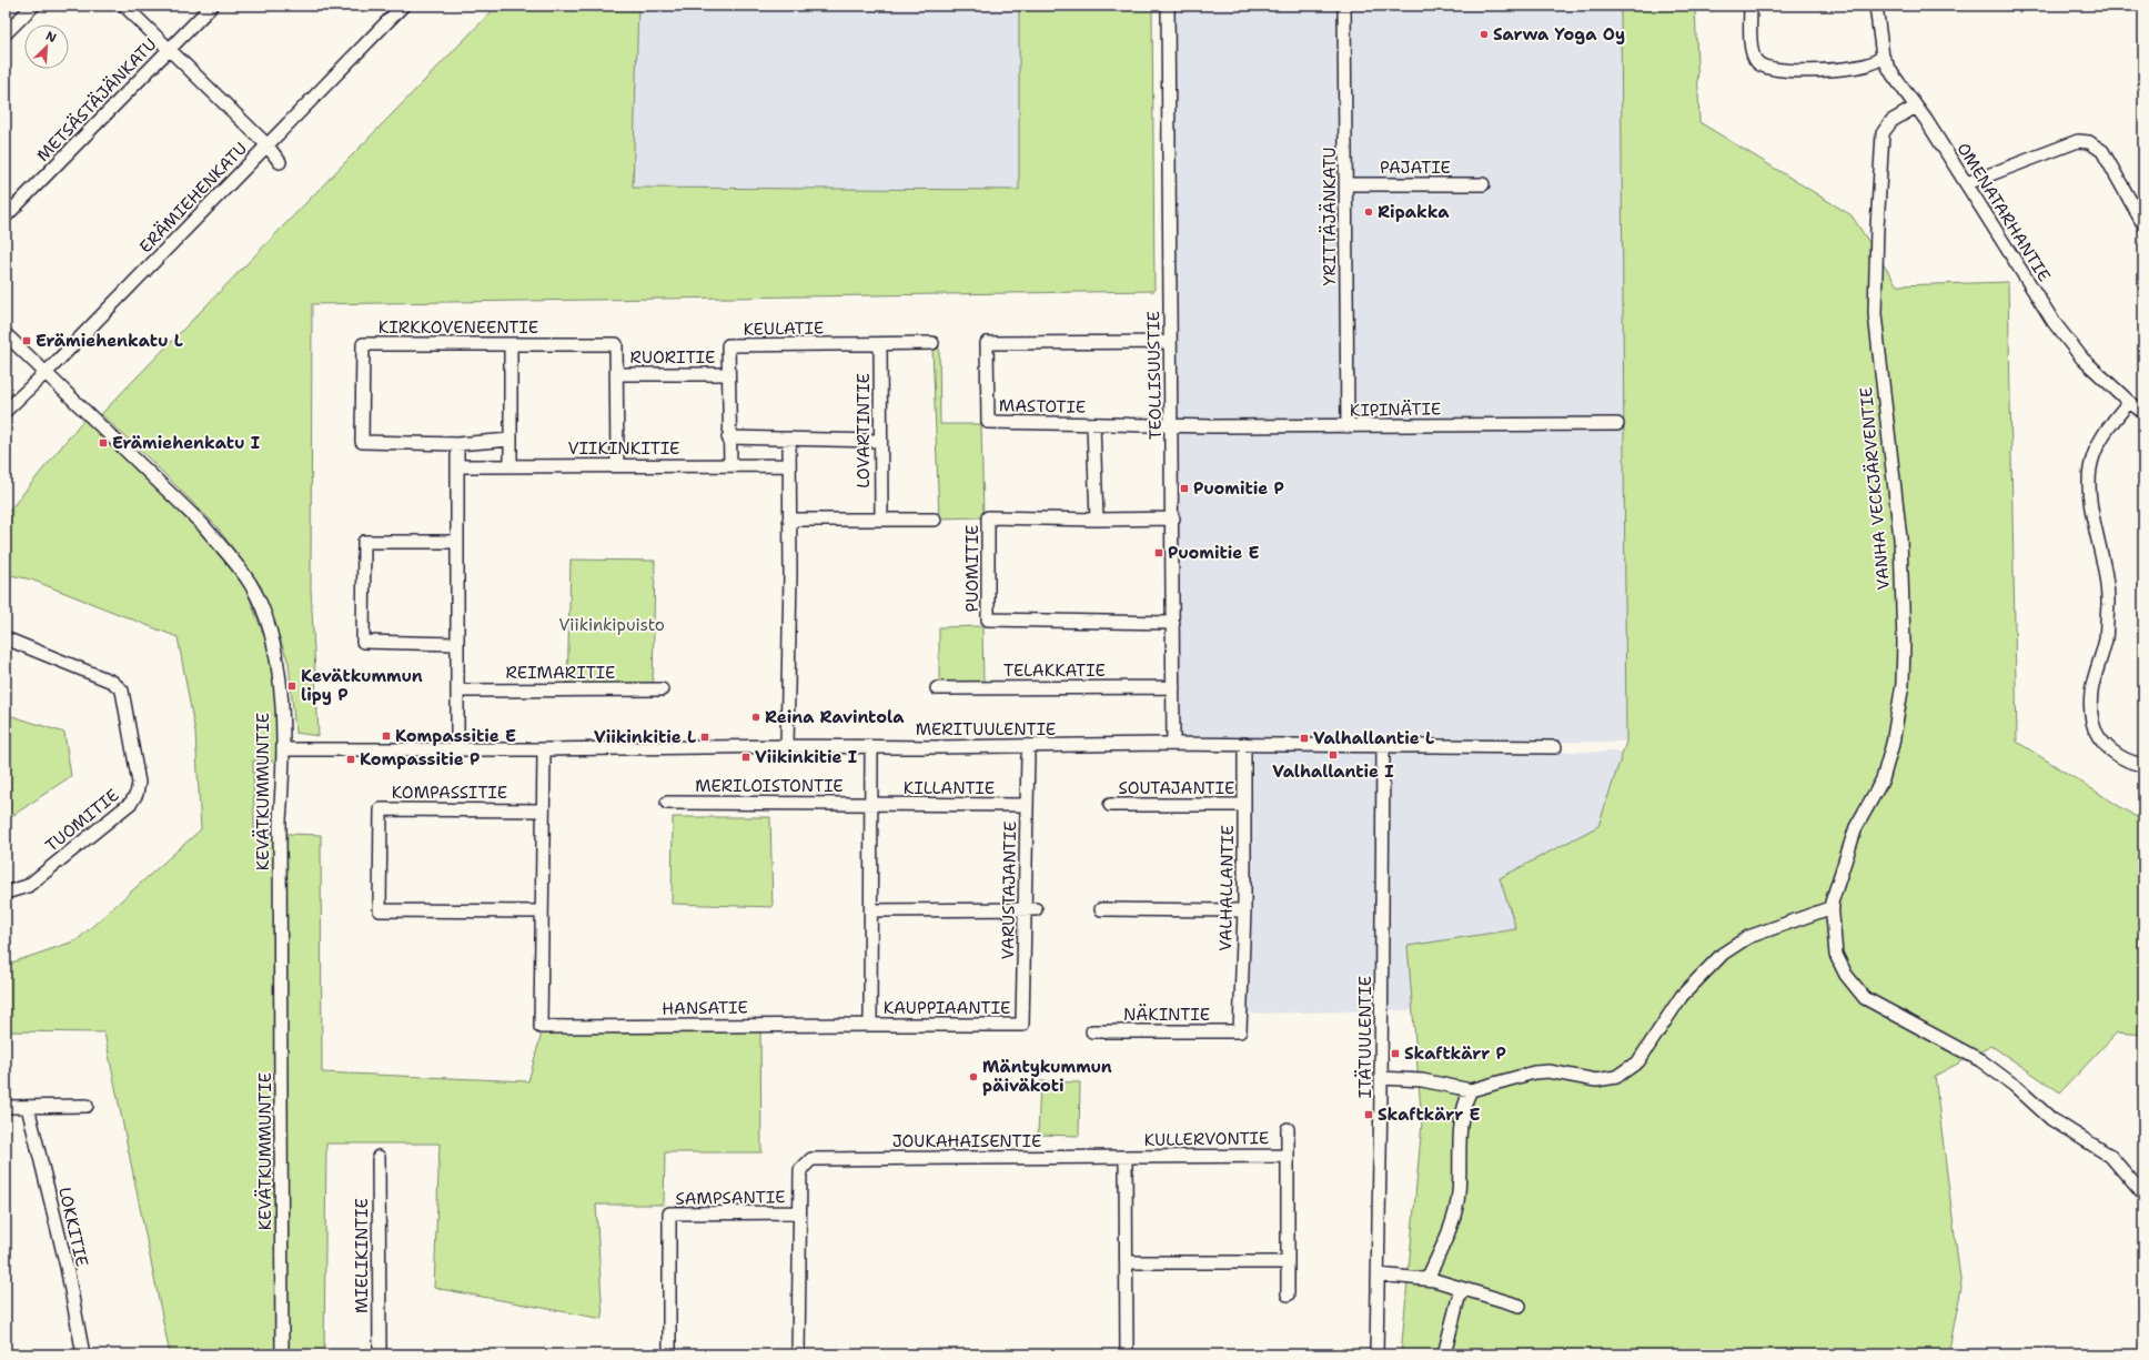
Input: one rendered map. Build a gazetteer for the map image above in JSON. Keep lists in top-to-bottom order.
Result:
{
  "streets": {
    "street": [
      "METSÄSTÄJÄNKATU",
      "PAJATIE",
      "ERÄMIEHENKATU",
      "OMENATARHANTIE",
      "YRITTÄJÄNKATU",
      "KIRKKOVENEENTIE",
      "KEULATIE",
      "RUORITIE",
      "TEOLLISUUSTIE",
      "MASTOTIE",
      "KIPINÄTIE",
      "LOVARTINTIE",
      "VIIKINKITIE",
      "VANHA VECKJÄRVENTIE",
      "PUOMITIE",
      "TELAKKATIE",
      "REIMARITIE",
      "MERITUULENTIE",
      "MERILOISTONTIE",
      "KILLANTIE",
      "SOUTAJANTIE",
      "KEVÄTKUMMUNTIE",
      "KOMPASSITIE",
      "TUOMITIE",
      "VALHALLANTIE",
      "VARUSTAJANTIE",
      "HANSATIE",
      "KAUPPIAANTIE",
      "NÄKINTIE",
      "ITÄTUULENTIE",
      "KULLERVONTIE",
      "JOUKAHAISENTIE",
      "SAMPSANTIE",
      "LOKKITIE",
      "MIELIKINTIE"
    ]
  },
  "crossings": [
    ["PAJATIE", "YRITTÄJÄNKATU"],
    ["ERÄMIEHENKATU", "KEVÄTKUMMUNTIE"],
    ["OMENATARHANTIE", "VANHA VECKJÄRVENTIE"],
    ["YRITTÄJÄNKATU", "KIPINÄTIE"],
    ["KIRKKOVENEENTIE", "RUORITIE"],
    ["KEULATIE", "RUORITIE"],
    ["KEULATIE", "LOVARTINTIE"],
    ["KEULATIE", "VIIKINKITIE"],
    ["TEOLLISUUSTIE", "MASTOTIE"],
    ["TEOLLISUUSTIE", "KIPINÄTIE"],
    ["TEOLLISUUSTIE", "PUOMITIE"],
    ["TEOLLISUUSTIE", "TELAKKATIE"],
    ["TEOLLISUUSTIE", "MERITUULENTIE"],
    ["MASTOTIE", "KIPINÄTIE"],
    ["MERITUULENTIE", "KEVÄTKUMMUNTIE"],
    ["MERITUULENTIE", "VALHALLANTIE"],
    ["MERITUULENTIE", "HANSATIE"],
    ["MERITUULENTIE", "ITÄTUULENTIE"],
    ["MERILOISTONTIE", "KILLANTIE"],
    ["KILLANTIE", "VARUSTAJANTIE"],
    ["SOUTAJANTIE", "VALHALLANTIE"],
    ["KOMPASSITIE", "HANSATIE"],
    ["VALHALLANTIE", "NÄKINTIE"],
    ["VARUSTAJANTIE", "KAUPPIAANTIE"],
    ["HANSATIE", "KAUPPIAANTIE"],
    ["KULLERVONTIE", "JOUKAHAISENTIE"],
    ["JOUKAHAISENTIE", "SAMPSANTIE"]
  ],
  "parks": ["Viikinkipuisto"],
  "places": {
    "other": [
      "Sarwa Yoga Oy",
      "Ripakka",
      "Reina Ravintola",
      "Mäntykummun päiväkoti"
    ],
    "transit": [
      "Erämiehenkatu L",
      "Erämiehenkatu I",
      "Puomitie P",
      "Puomitie E",
      "Kevätkummun lipy P",
      "Kompassitie E",
      "Viikinkitie L",
      "Valhallantie L",
      "Valhallantie I",
      "Viikinkitie I",
      "Kompassitie P",
      "Skaftkärr P",
      "Skaftkärr E"
    ]
  },
  "north": "top right"
}
